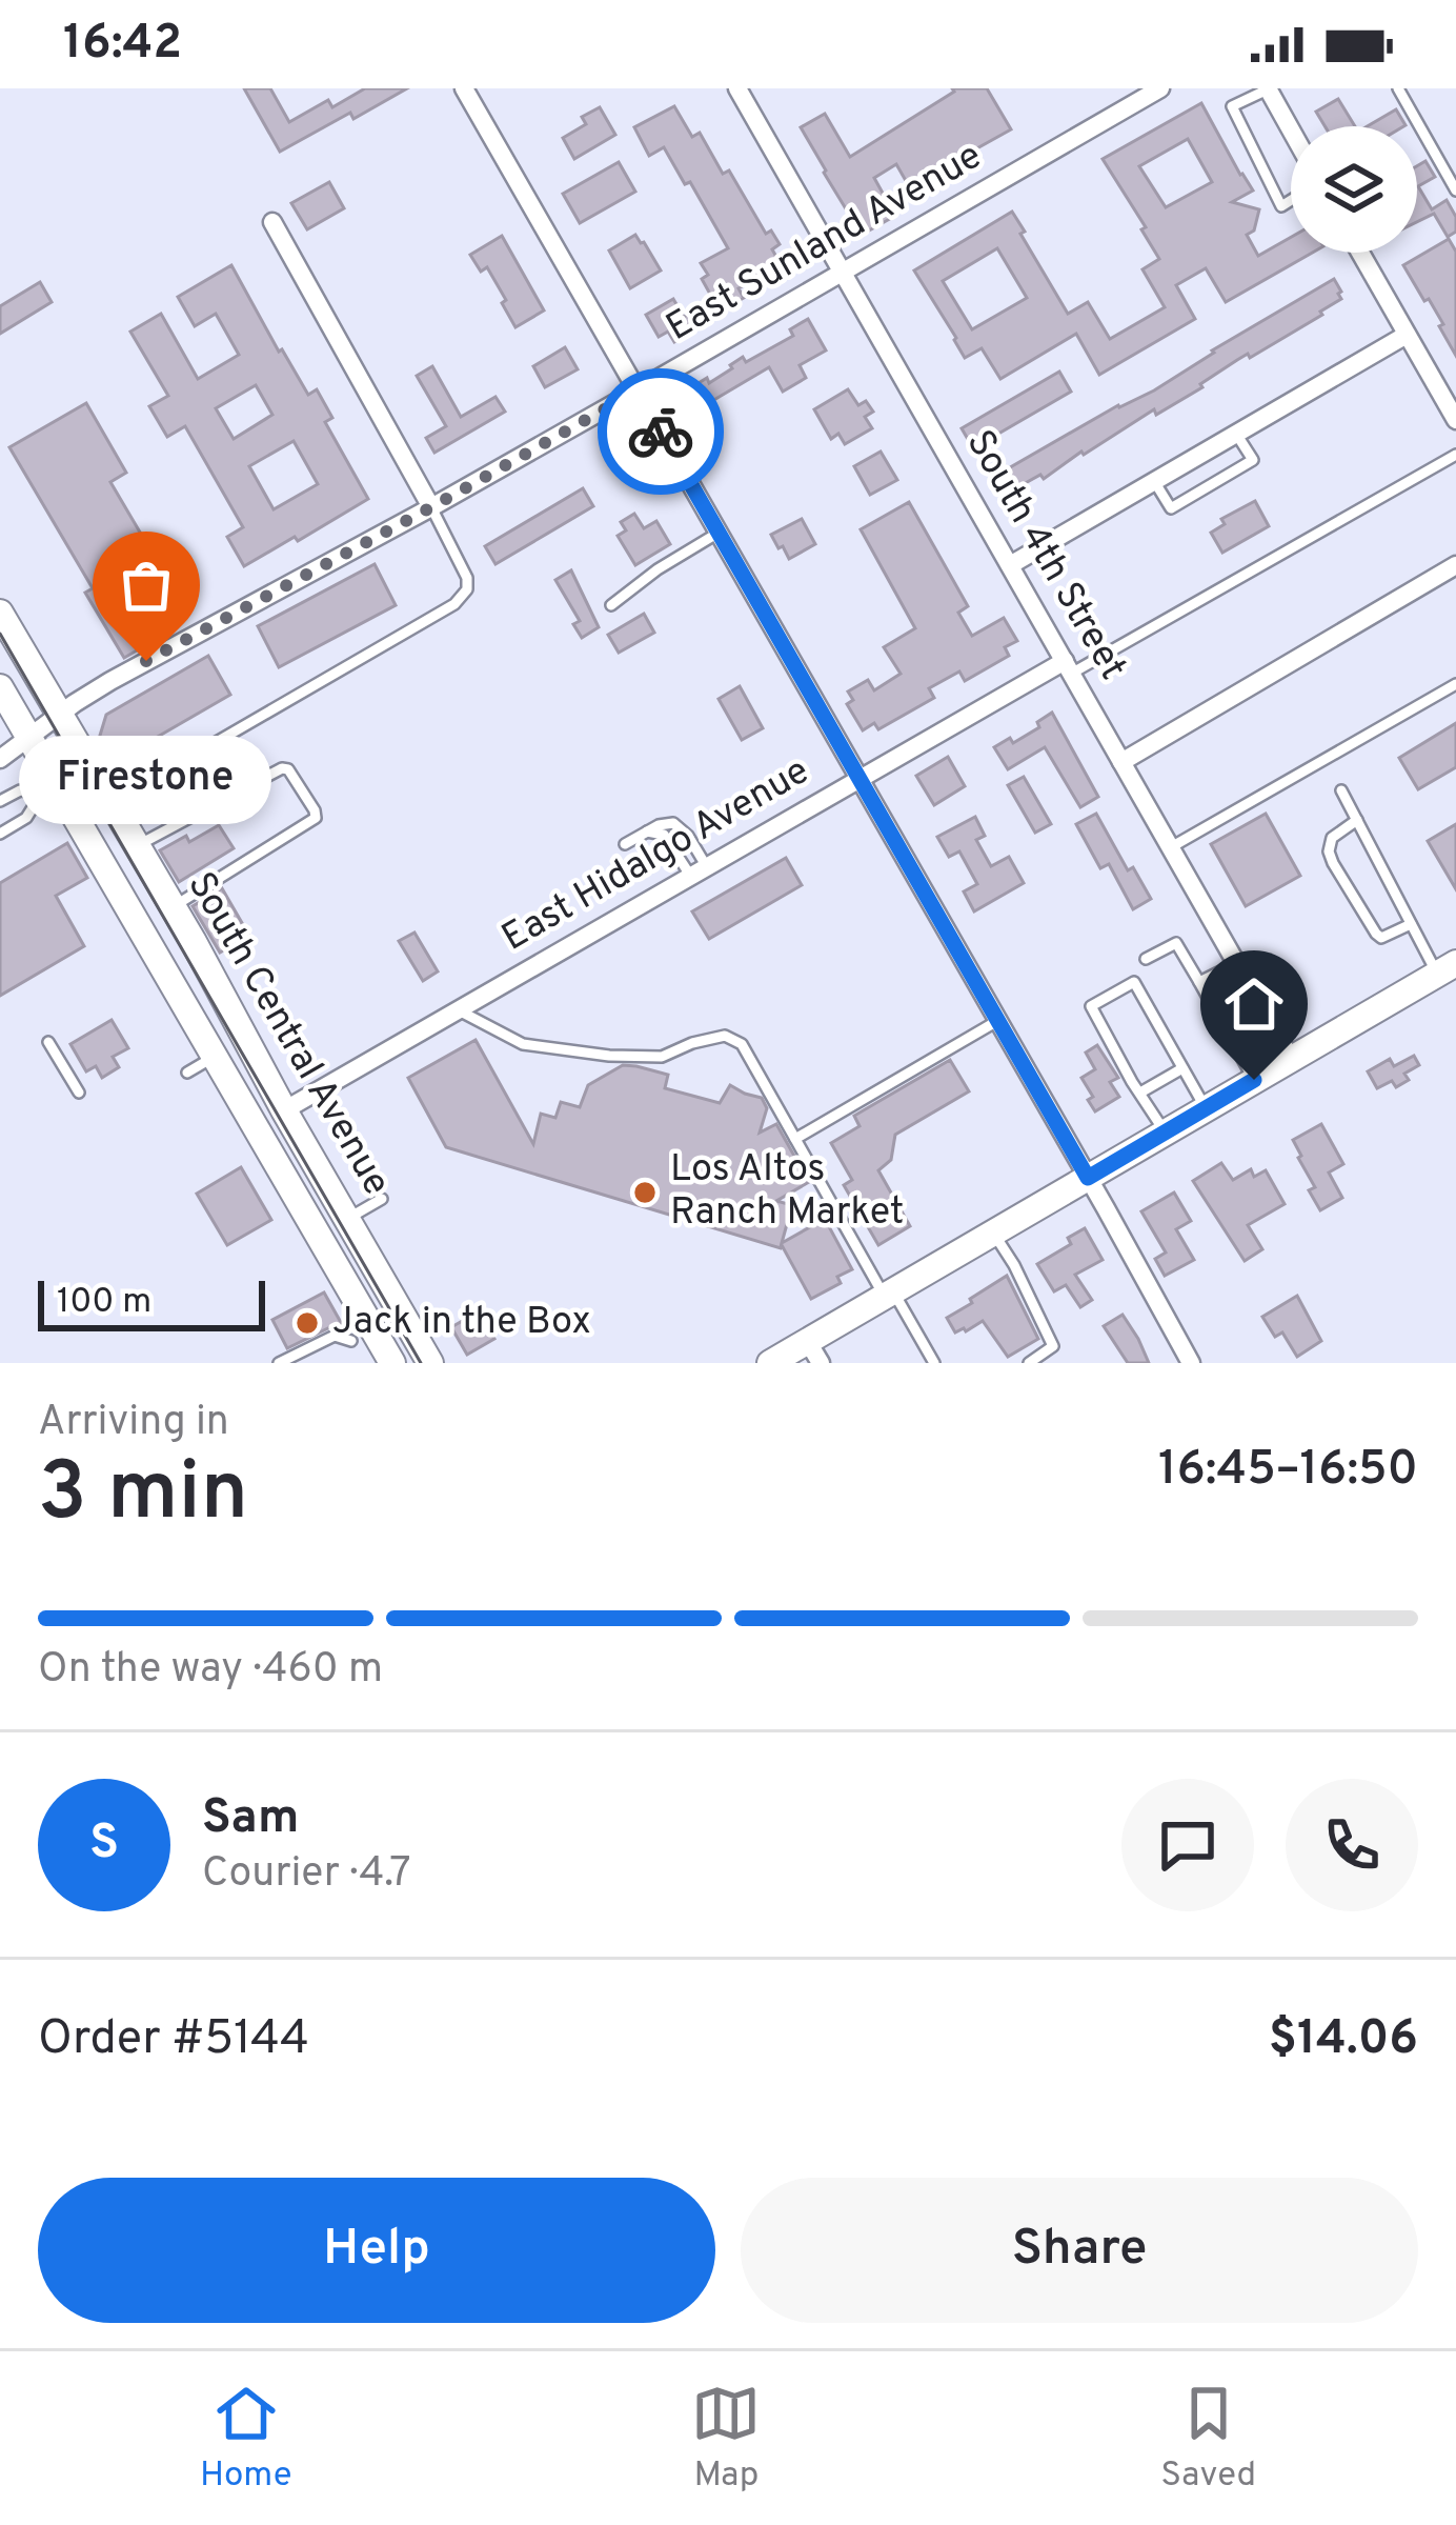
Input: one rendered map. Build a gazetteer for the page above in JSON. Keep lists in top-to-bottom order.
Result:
{
  "streets": {
    "main road": ["South Central Avenue"],
    "street": ["East Sunland Avenue", "South 4th Street", "East Hidalgo Avenue"]
  },
  "crossings": [
    ["East Sunland Avenue", "South 4th Street"],
    ["East Sunland Avenue", "South Central Avenue"],
    ["South 4th Street", "East Hidalgo Avenue"],
    ["East Hidalgo Avenue", "South Central Avenue"]
  ],
  "places": ["Firestone", "Los Altos Ranch Market", "Jack in the Box"],
  "scale_bar": "100 m",
  "page": {
    "status": "16:42",
    "bubble": "Firestone",
    "scale": "100 m",
    "heading": ["3 min", "Arriving in", "16:45–16:50"],
    "panel": [
      "Sam",
      "Courier · 4.7",
      "Order #5144",
      "$14.06"
    ],
    "bar": "On the way · 460 m",
    "round": "S",
    "buttons": ["Help", "Share"],
    "tabs": ["Home", "Map", "Saved"]
  }
}
